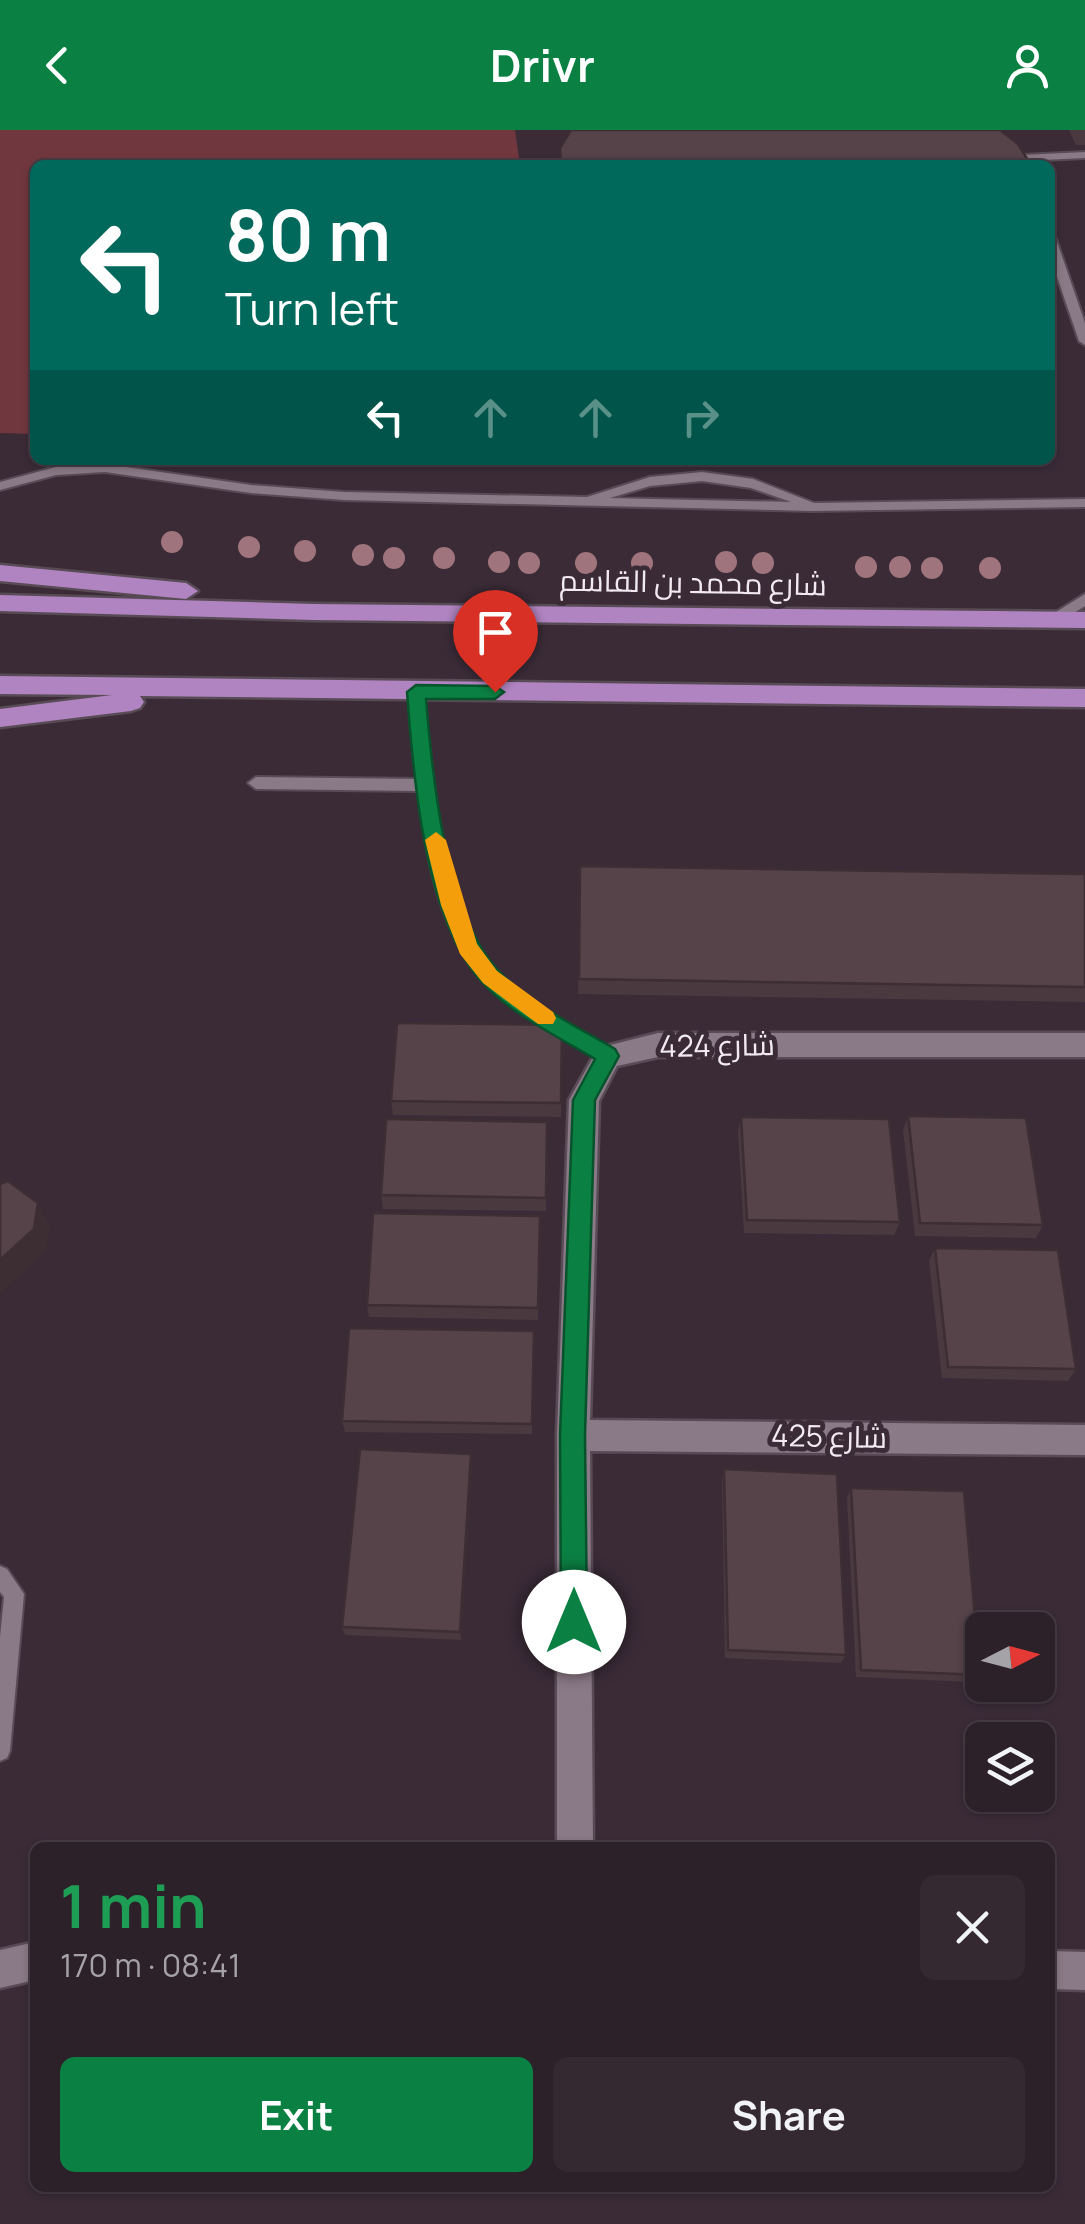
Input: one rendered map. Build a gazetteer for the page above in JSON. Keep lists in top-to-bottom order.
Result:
{
  "streets": {
    "main road": ["شارع محمد بن القاسم"],
    "street": ["شارع 424", "شارع 425"]
  },
  "north": "right",
  "page": {
    "header": "Drivr",
    "turn": ["80 m", "Turn left"],
    "heading": ["1 min", "170 m · 08:41"],
    "buttons": ["Exit", "Share"]
  }
}
